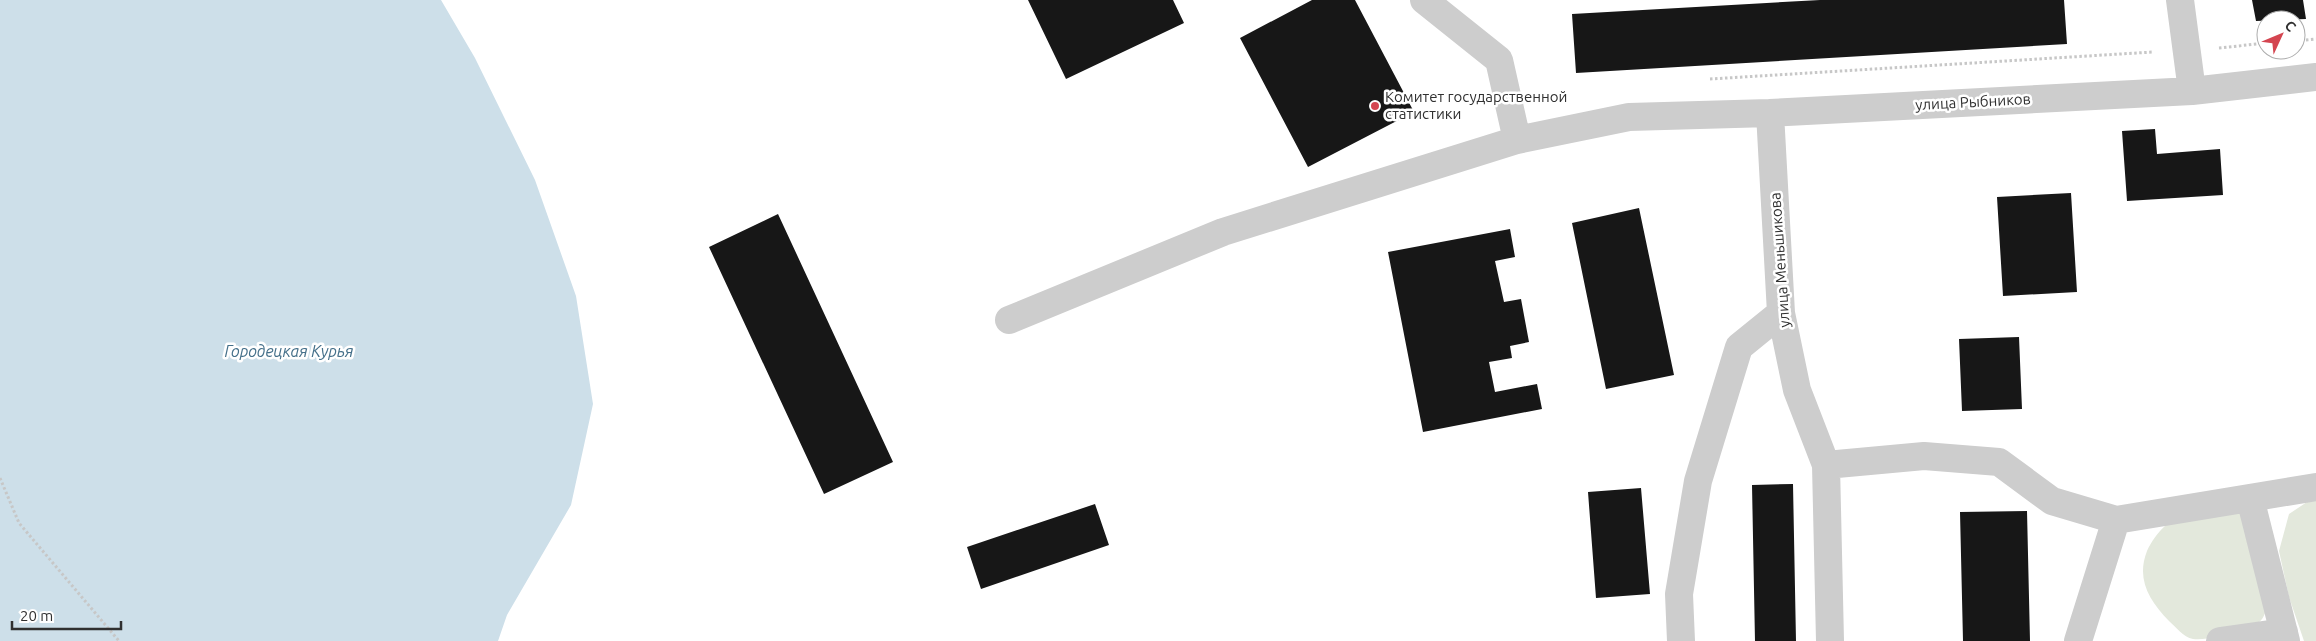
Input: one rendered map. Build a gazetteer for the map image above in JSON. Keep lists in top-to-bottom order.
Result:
{
  "streets": {
    "street": ["улица Рыбников", "улица Меньшикова"]
  },
  "crossings": [
    ["улица Рыбников", "улица Меньшикова"]
  ],
  "water": ["Городецкая Курья"],
  "places": ["Комитет государственной статистики"],
  "scale_bar": "20 m",
  "north": "top right"
}
